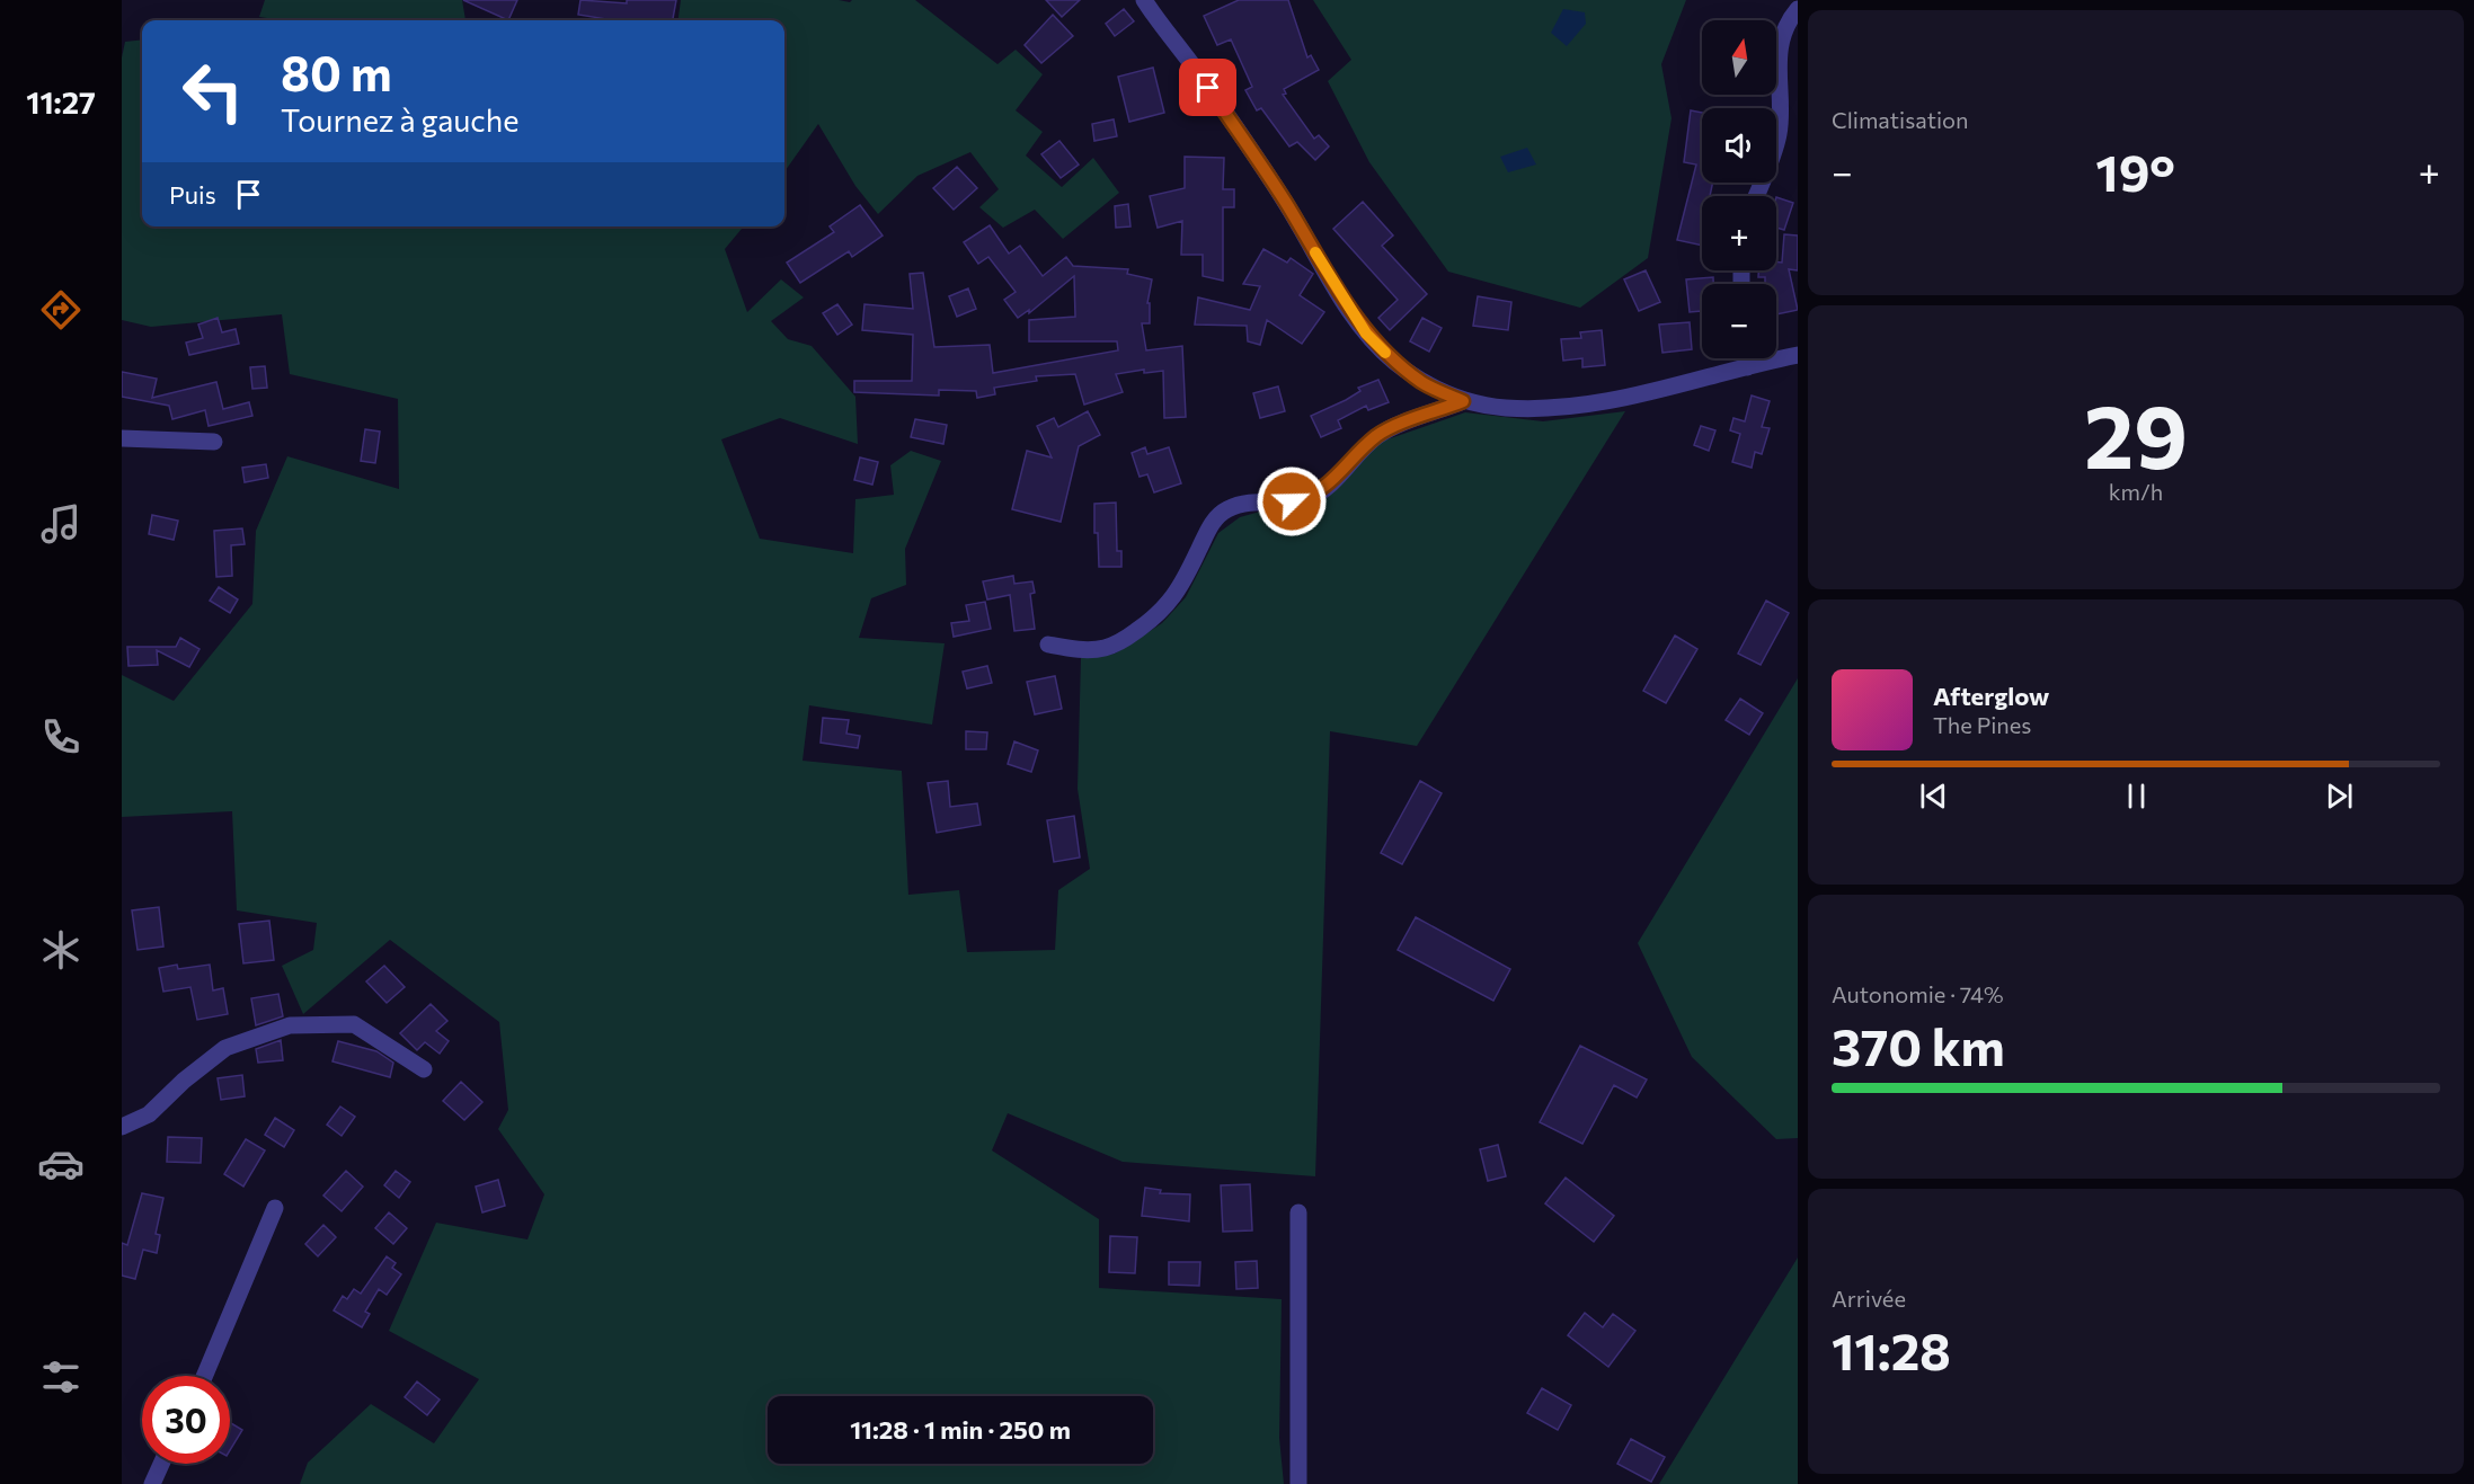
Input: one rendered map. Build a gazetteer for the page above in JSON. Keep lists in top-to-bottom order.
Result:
{
  "north": "top",
  "page": {
    "tabs": "11:27",
    "tile": [
      "Climatisation",
      ["29", "km/h"],
      ["Autonomie · 74%", "370 km"],
      ["Arrivée", "11:28"]
    ],
    "map_buttons": ["+", "−"],
    "turn": ["80 m", "Tournez à gauche"],
    "heat": ["−", "19°", "+"],
    "then": "Puis",
    "song": ["Afterglow", "The Pines"],
    "limit": "30",
    "trip": "11:28 · 1 min · 250 m"
  }
}
